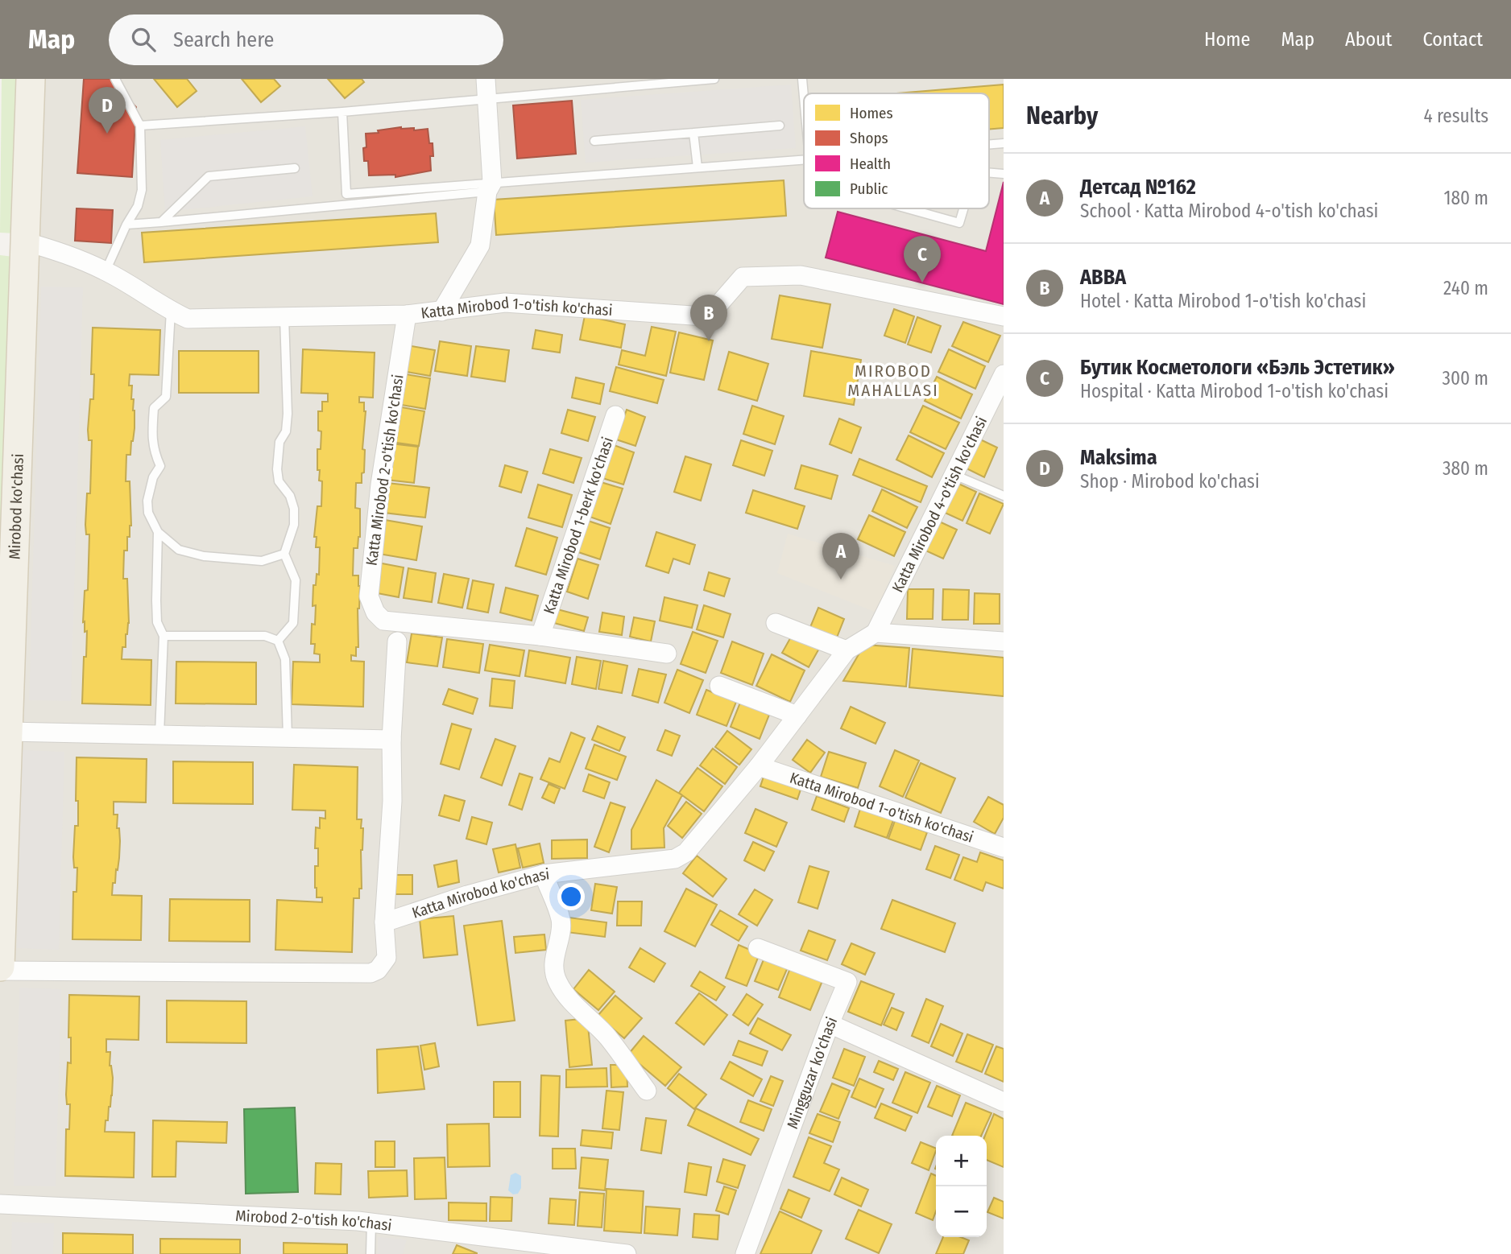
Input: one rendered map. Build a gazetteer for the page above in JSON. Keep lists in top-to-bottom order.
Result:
{
  "streets": {
    "main road": ["Mirobod ko'chasi"],
    "street": [
      "Katta Mirobod 1-o'tish ko'chasi",
      "Katta Mirobod 2-o'tish ko'chasi",
      "Katta Mirobod 4-o'tish ko'chasi",
      "Katta Mirobod 1-berk ko'chasi",
      "Katta Mirobod ko'chasi",
      "Mingguzar ko'chasi",
      "Mirobod 2-o'tish ko'chasi"
    ]
  },
  "crossings": [
    ["Katta Mirobod 1-o'tish ko'chasi", "Katta Mirobod 2-o'tish ko'chasi"],
    ["Katta Mirobod 1-o'tish ko'chasi", "Mirobod ko'chasi"],
    ["Katta Mirobod 1-o'tish ko'chasi", "Katta Mirobod ko'chasi"],
    ["Katta Mirobod 2-o'tish ko'chasi", "Katta Mirobod 1-berk ko'chasi"],
    ["Katta Mirobod 4-o'tish ko'chasi", "Katta Mirobod ko'chasi"]
  ],
  "districts": ["MIROBOD MAHALLASI"],
  "legend": [
    "Homes",
    "Shops",
    "Health",
    "Public"
  ],
  "page": {
    "header": "Map",
    "search": "Search here",
    "nav": [
      "Home",
      "Map",
      "About",
      "Contact"
    ],
    "heading": ["Nearby", "4 results"],
    "pins": [
      "D",
      "C",
      "B",
      "A"
    ],
    "list": [
      {
        "mark": "A",
        "name": "Детсад №162",
        "note": "School · Katta Mirobod 4-o'tish ko'chasi",
        "value": "180 m"
      },
      {
        "mark": "B",
        "name": "ABBA",
        "note": "Hotel · Katta Mirobod 1-o'tish ko'chasi",
        "value": "240 m"
      },
      {
        "mark": "C",
        "name": "Бутик Косметологи «Бэль Эстетик»",
        "note": "Hospital · Katta Mirobod 1-o'tish ko'chasi",
        "value": "300 m"
      },
      {
        "mark": "D",
        "name": "Maksima",
        "note": "Shop · Mirobod ko'chasi",
        "value": "380 m"
      }
    ],
    "map_buttons": ["+", "−"]
  }
}
